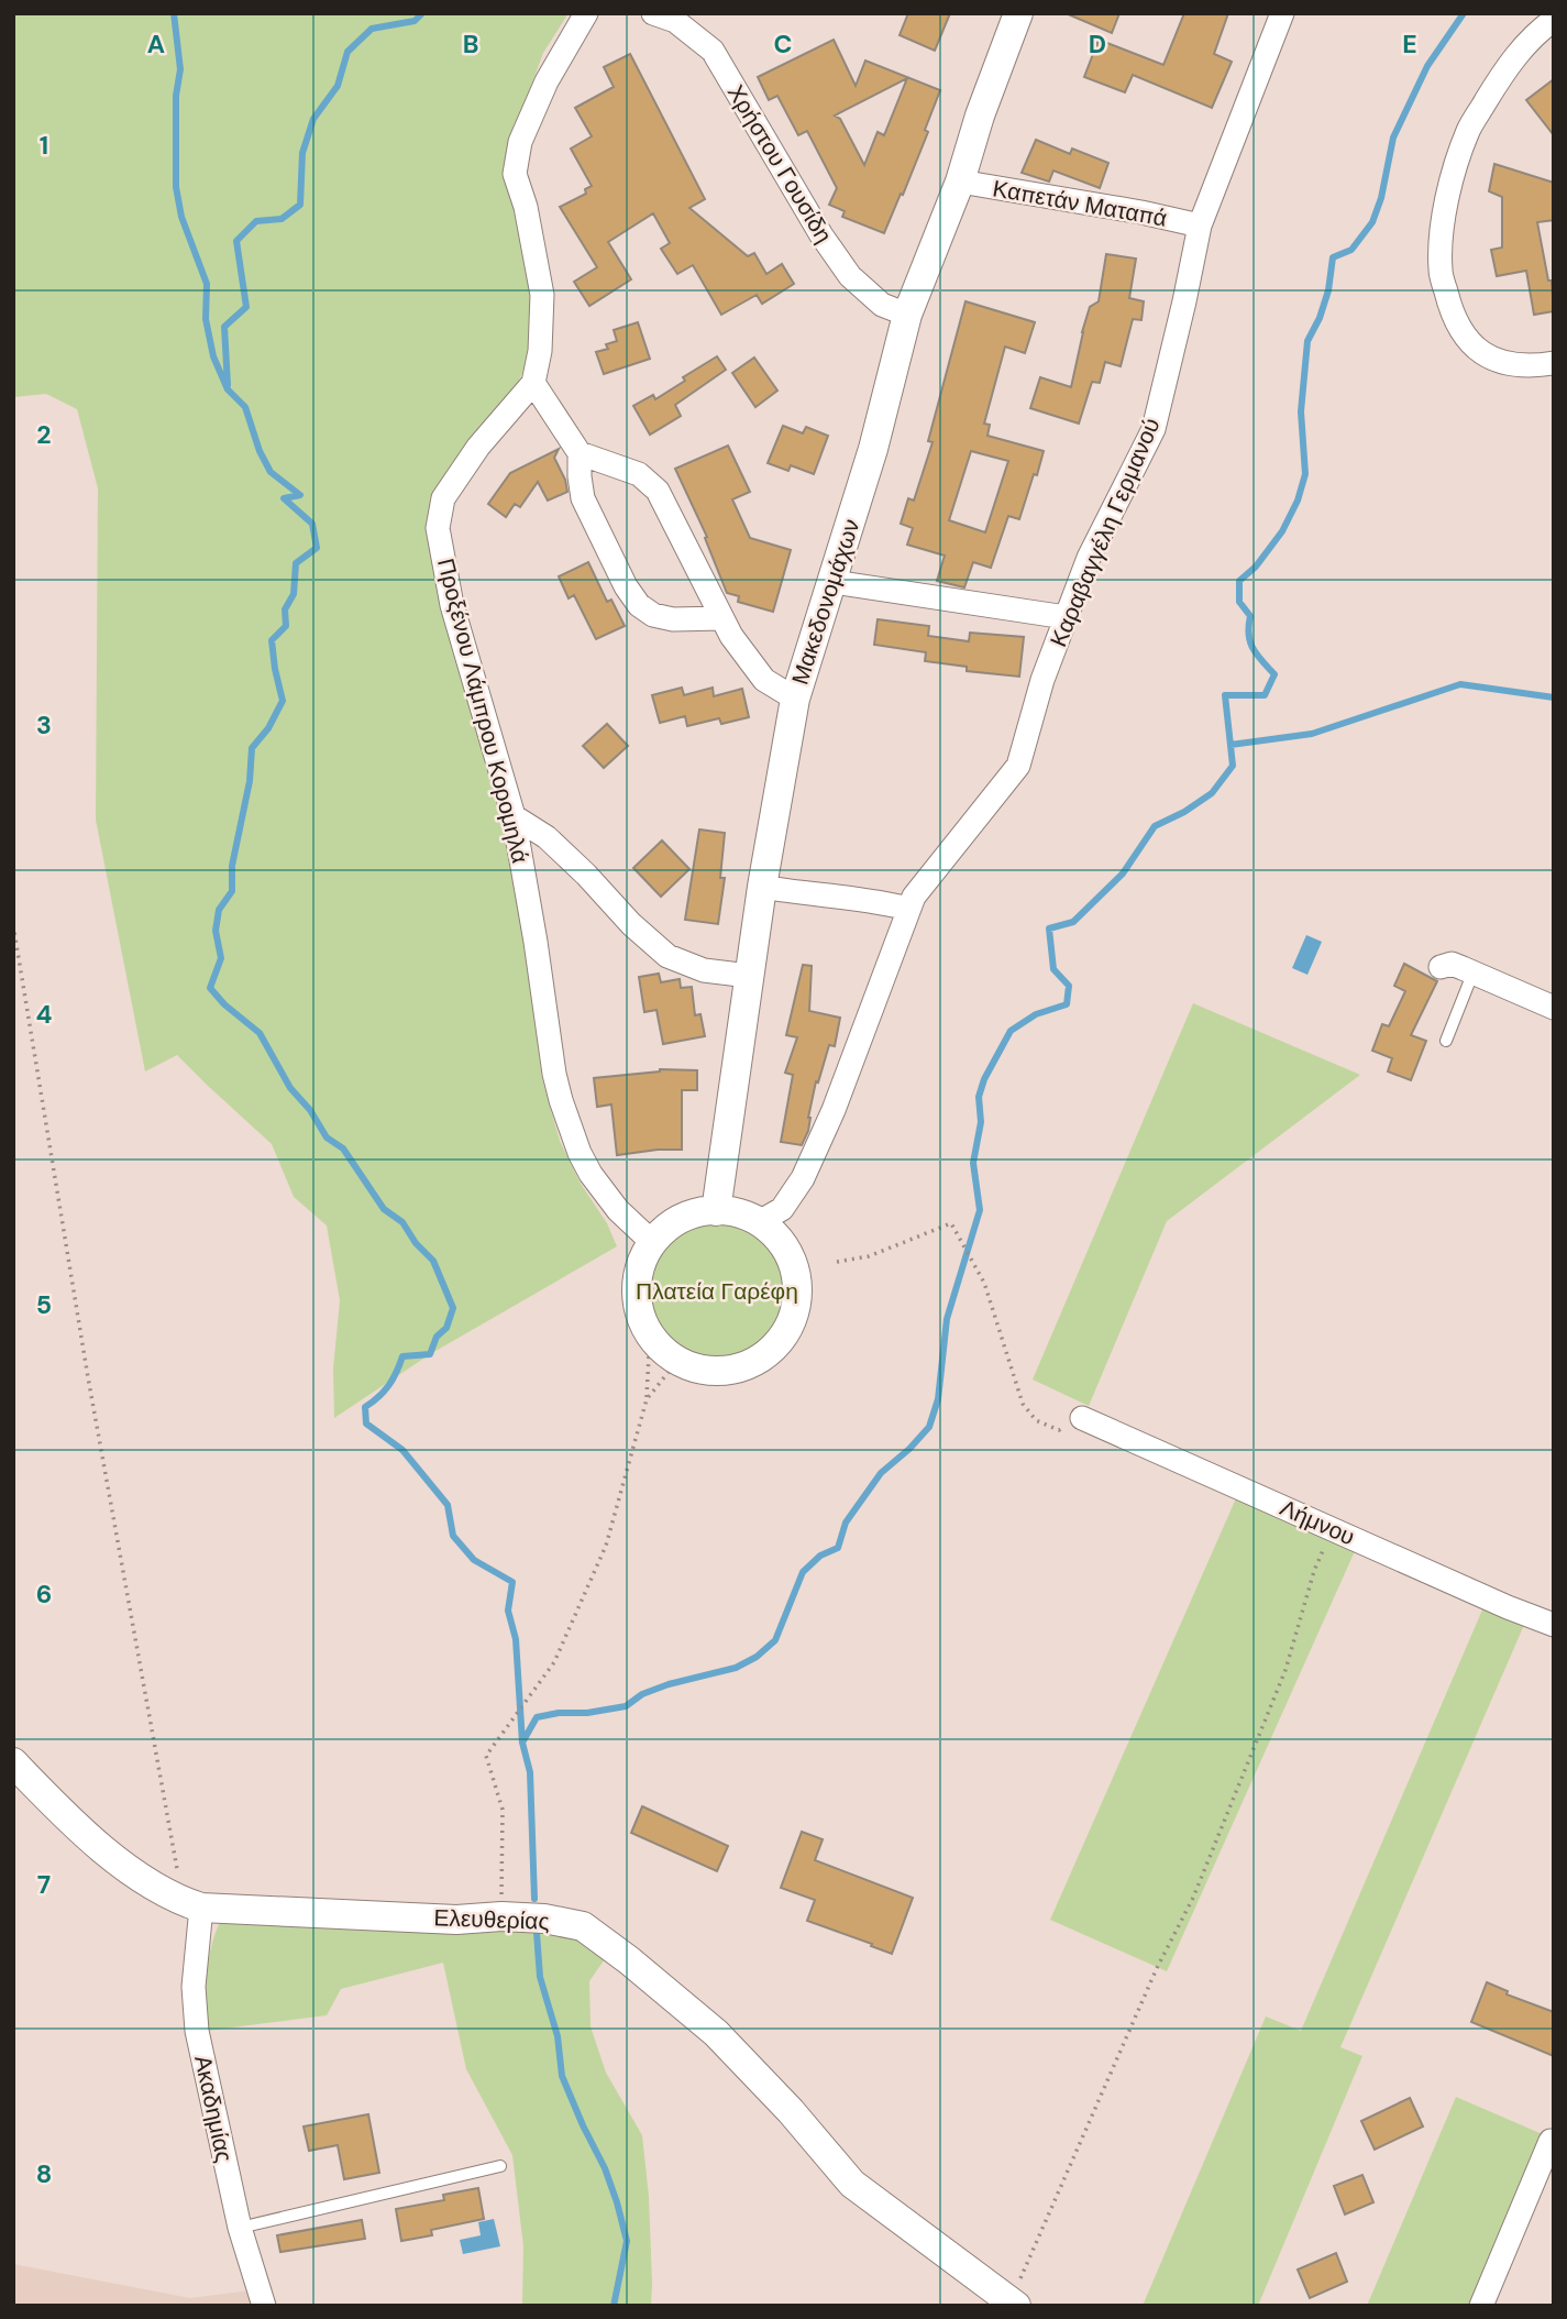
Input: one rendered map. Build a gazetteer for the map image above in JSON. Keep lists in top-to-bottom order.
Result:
{
  "streets": {
    "street": [
      "Χρήστου Γουσίδη",
      "Καπετάν Ματαπά",
      "Καραβαγγέλη Γερμανού",
      "Μακεδονομάχων",
      "Προξένου Λάμπρου Κορομηλά",
      "Λήμνου",
      "Ελευθερίας",
      "Ακαδημίας"
    ]
  },
  "crossings": [
    ["Χρήστου Γουσίδη", "Μακεδονομάχων"],
    ["Καπετάν Ματαπά", "Καραβαγγέλη Γερμανού"],
    ["Καπετάν Ματαπά", "Μακεδονομάχων"],
    ["Καραβαγγέλη Γερμανού", "Μακεδονομάχων"],
    ["Καραβαγγέλη Γερμανού", "Προξένου Λάμπρου Κορομηλά"],
    ["Μακεδονομάχων", "Προξένου Λάμπρου Κορομηλά"],
    ["Ελευθερίας", "Ακαδημίας"]
  ],
  "parks": ["Πλατεία Γαρέφη"],
  "grid": {
    "columns": [
      "A",
      "B",
      "C",
      "D",
      "E"
    ],
    "rows": [
      "1",
      "2",
      "3",
      "4",
      "5",
      "6",
      "7",
      "8"
    ]
  }
}
